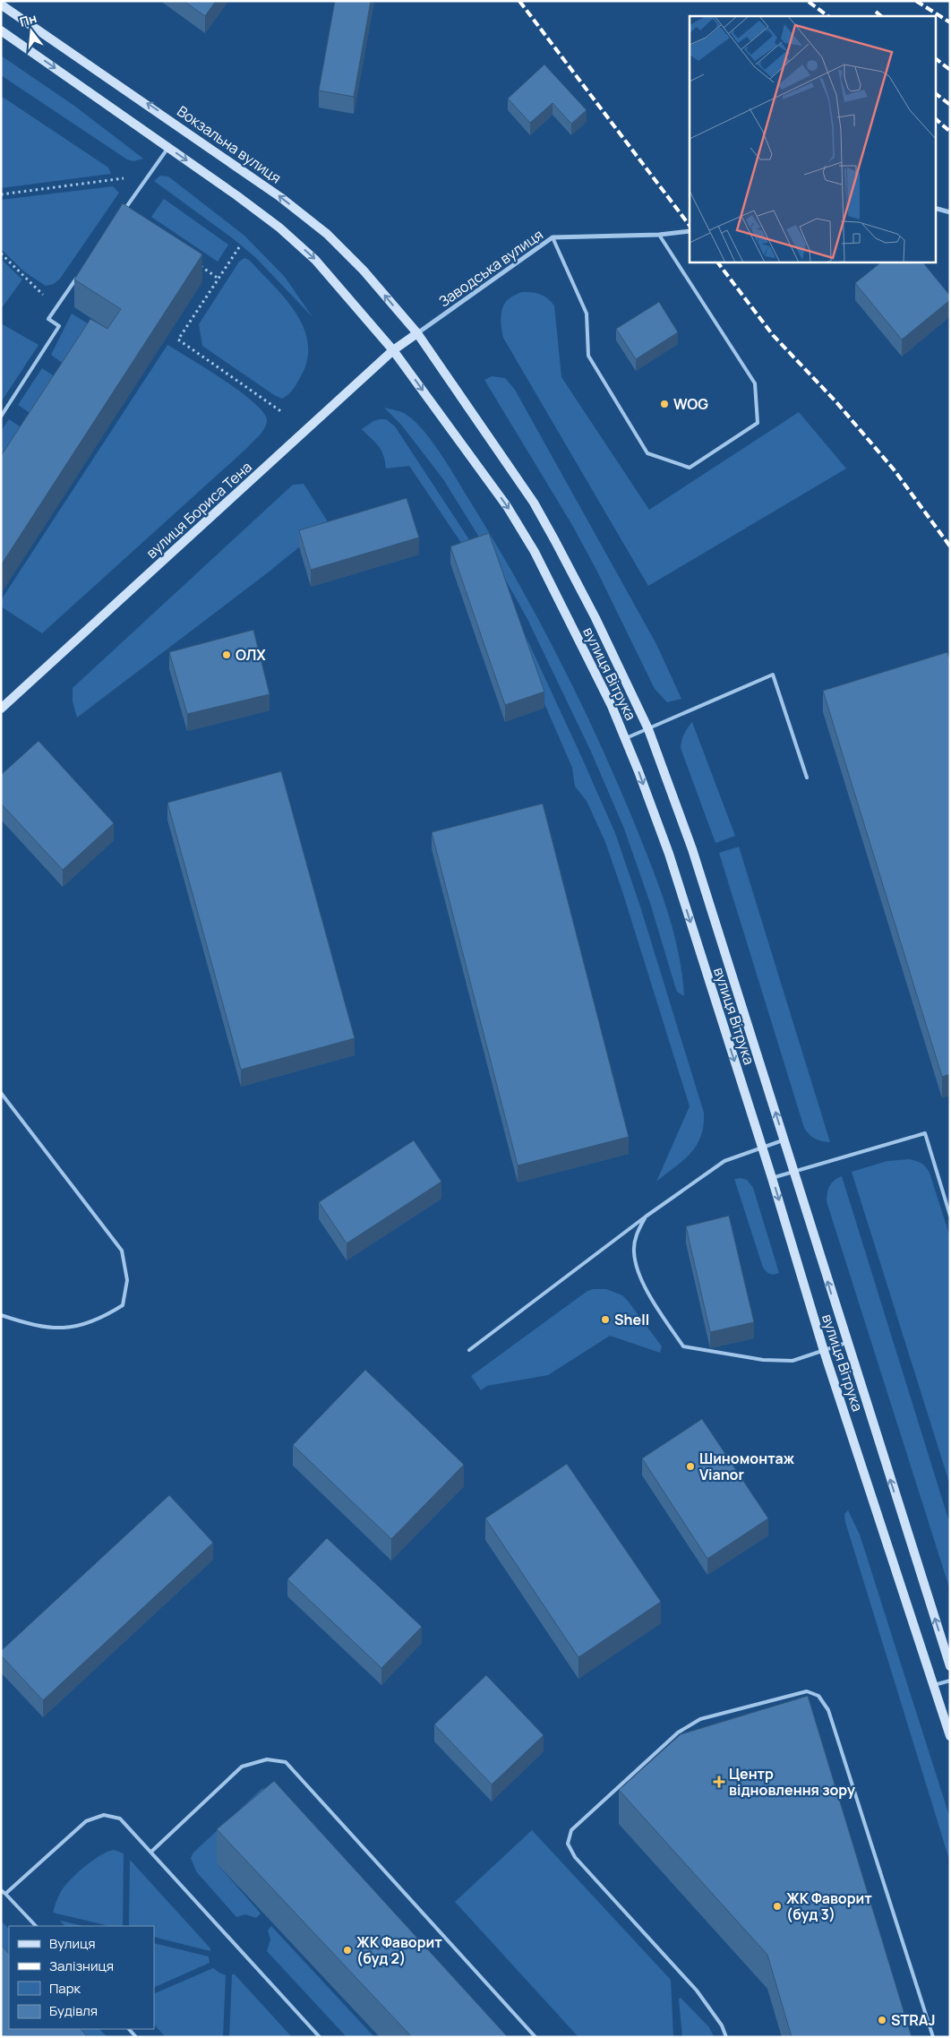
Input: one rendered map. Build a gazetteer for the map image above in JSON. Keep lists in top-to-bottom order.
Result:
{
  "streets": {
    "main road": ["Вокзальна вулиця", "вулиця Бориса Тена", "вулиця Вітрука"],
    "street": ["Заводська вулиця"]
  },
  "crossings": [
    ["Вокзальна вулиця", "Заводська вулиця"],
    ["Вокзальна вулиця", "вулиця Бориса Тена"],
    ["Вокзальна вулиця", "вулиця Вітрука"],
    ["Заводська вулиця", "вулиця Бориса Тена"],
    ["Заводська вулиця", "вулиця Вітрука"],
    ["вулиця Бориса Тена", "вулиця Вітрука"]
  ],
  "places": {
    "other": [
      "WOG",
      "ОЛХ",
      "Shell",
      "Шиномонтаж Vianor",
      "ЖК Фаворит (буд 3)",
      "ЖК Фаворит (буд 2)",
      "STRAJ"
    ],
    "health": ["Центр відновлення зору"]
  },
  "legend": [
    "Вулиця",
    "Залізниця",
    "Парк",
    "Будівля"
  ],
  "north": "top"
}
